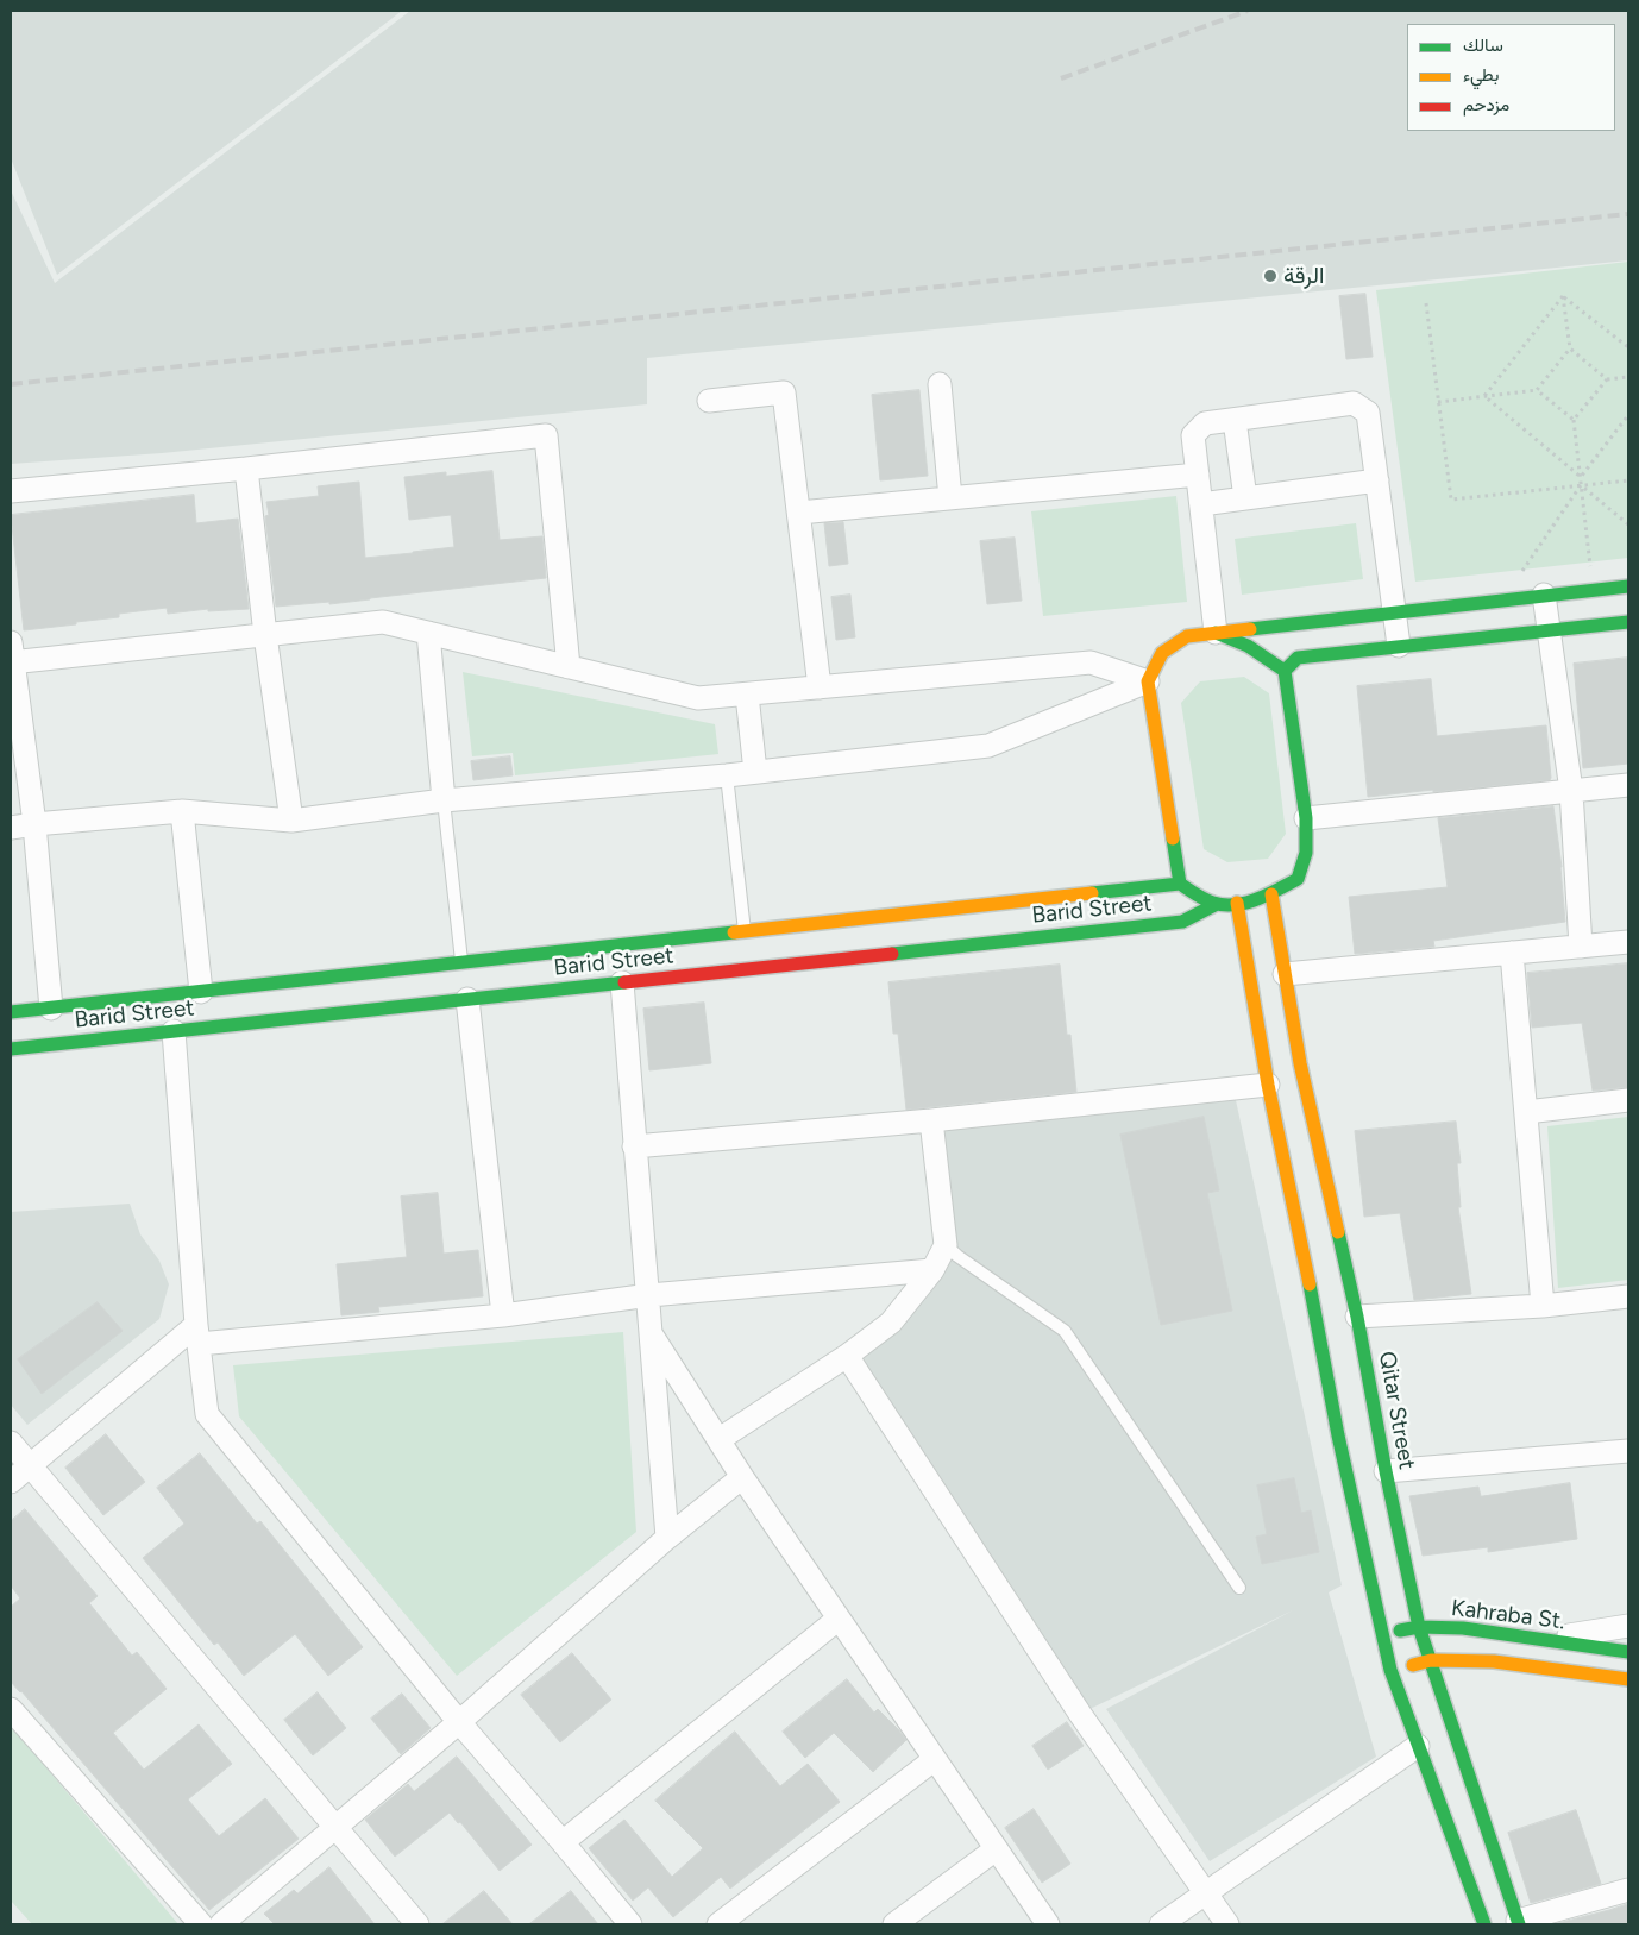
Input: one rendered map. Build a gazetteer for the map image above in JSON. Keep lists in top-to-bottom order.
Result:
{
  "streets": {
    "main road": ["Barid Street", "Qitar Street", "Kahraba St."]
  },
  "crossings": [
    ["Qitar Street", "Kahraba St."]
  ],
  "places": ["الرقة"],
  "legend": ["سالك", "بطيء", "مزدحم"]
}
